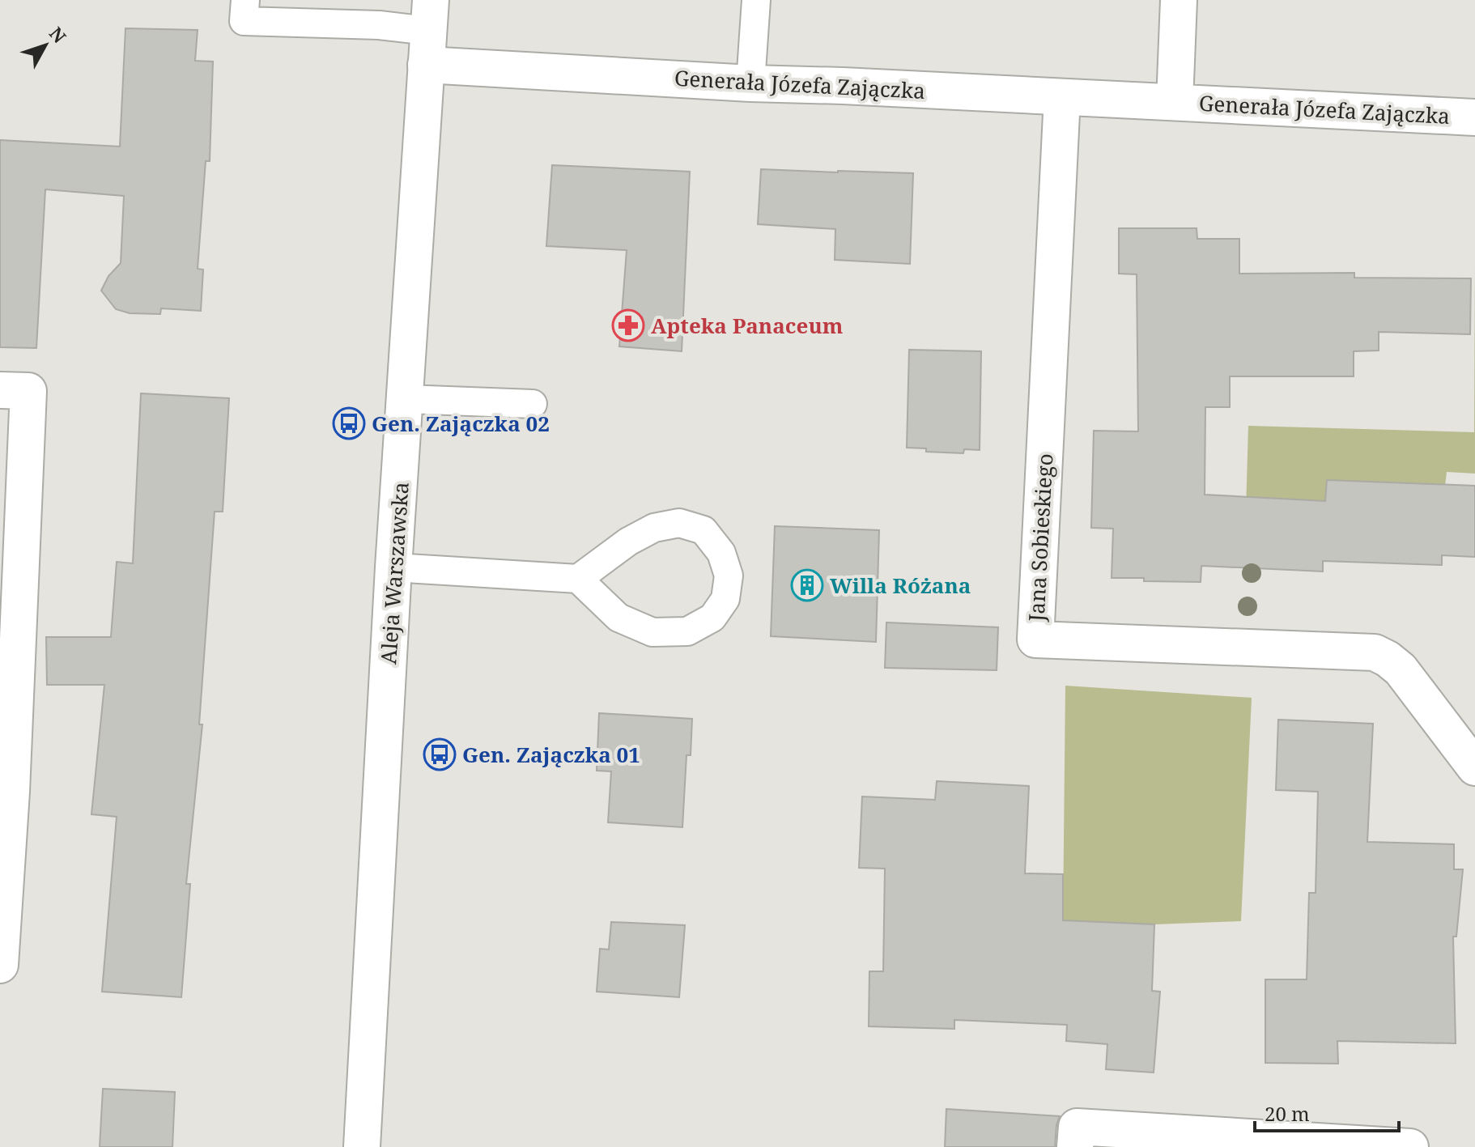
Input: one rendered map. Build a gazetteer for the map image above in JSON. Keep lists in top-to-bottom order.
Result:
{
  "streets": {
    "street": ["Generała Józefa Zajączka", "Jana Sobieskiego", "Aleja Warszawska"]
  },
  "crossings": [
    ["Generała Józefa Zajączka", "Jana Sobieskiego"],
    ["Generała Józefa Zajączka", "Aleja Warszawska"]
  ],
  "places": {
    "pharmacy": ["Apteka Panaceum"],
    "bus stop": ["Gen. Zajączka 02", "Gen. Zajączka 01"],
    "building": ["Willa Różana"]
  },
  "scale_bar": "20 m",
  "north": "top right"
}
